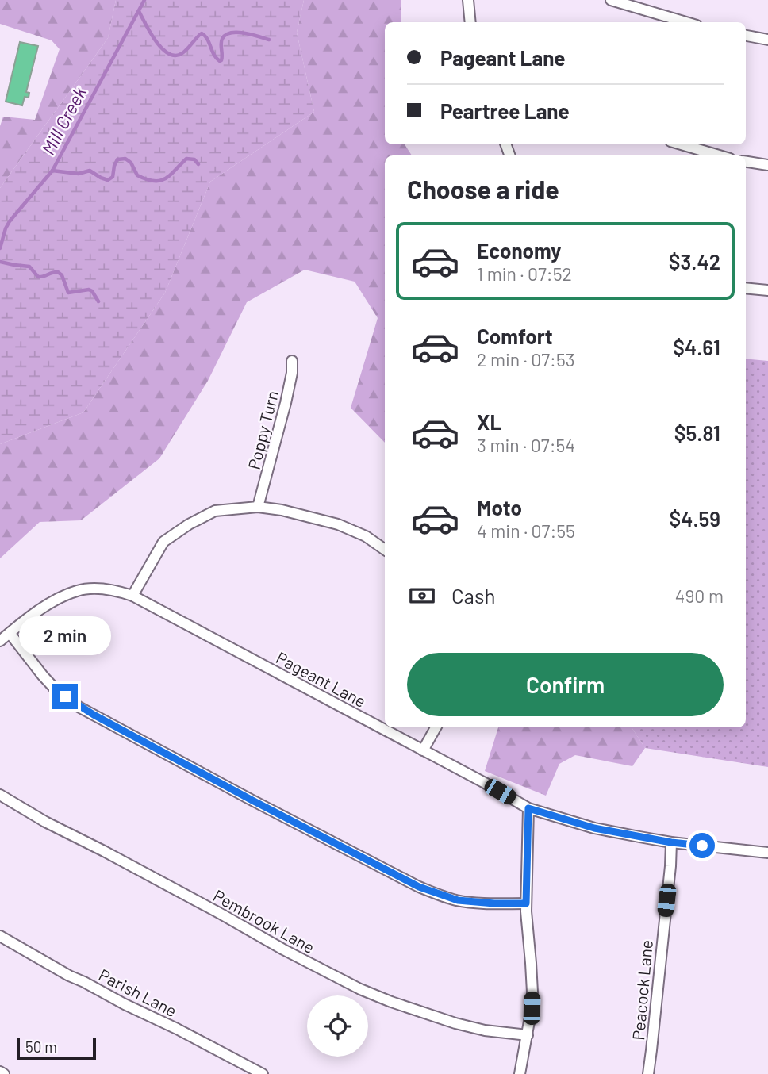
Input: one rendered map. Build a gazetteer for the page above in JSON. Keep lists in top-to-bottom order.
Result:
{
  "streets": {
    "street": [
      "Poppy Turn",
      "Pageant Lane",
      "Pembrook Lane",
      "Peacock Lane",
      "Parish Lane"
    ]
  },
  "crossings": [
    ["Pageant Lane", "Peacock Lane"]
  ],
  "water": ["Mill Creek"],
  "scale_bar": "50 m",
  "page": {
    "banner": ["Pageant Lane", "Peartree Lane"],
    "heading": "Choose a ride",
    "list": [
      {
        "name": "Economy",
        "note": "1 min · 07:52",
        "value": "$3.42"
      },
      {
        "name": "Comfort",
        "note": "2 min · 07:53",
        "value": "$4.61"
      },
      {
        "name": "XL",
        "note": "3 min · 07:54",
        "value": "$5.81"
      },
      {
        "name": "Moto",
        "note": "4 min · 07:55",
        "value": "$4.59"
      }
    ],
    "pay": ["Cash", "490 m"],
    "bubble": "2 min",
    "buttons": "Confirm",
    "scale": "50 m"
  }
}
